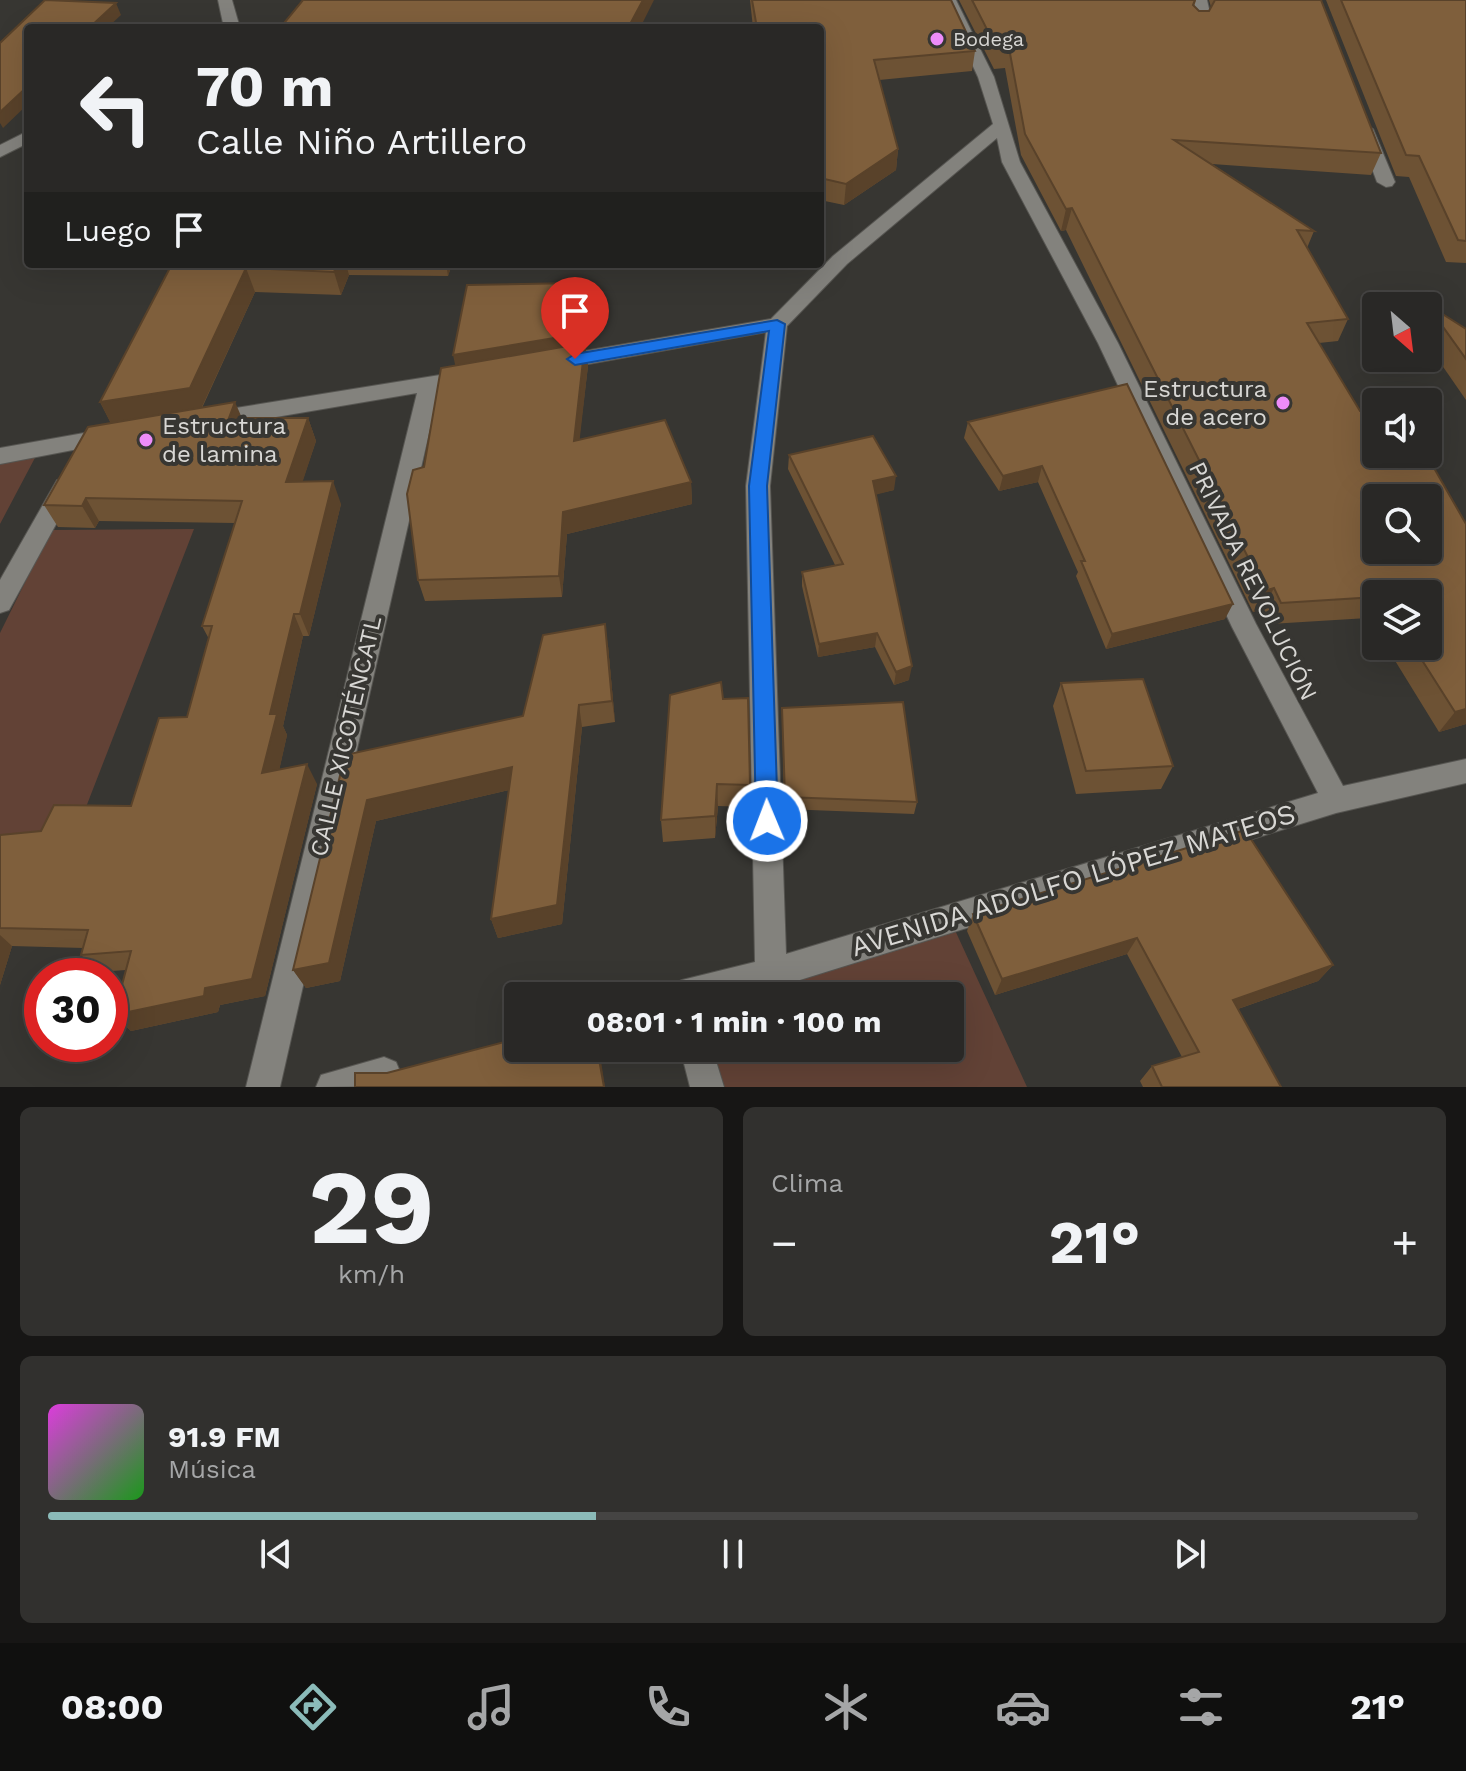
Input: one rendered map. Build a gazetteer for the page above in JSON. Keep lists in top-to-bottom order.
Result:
{
  "streets": {
    "street": ["PRIVADA REVOLUCIÓN", "CALLE XICOTÉNCATL", "AVENIDA ADOLFO LÓPEZ MATEOS"]
  },
  "crossings": [
    ["PRIVADA REVOLUCIÓN", "AVENIDA ADOLFO LÓPEZ MATEOS"]
  ],
  "places": ["Bodega", "Estructura de acero", "Estructura de lamina"],
  "north": "bottom right",
  "page": {
    "turn": ["70 m", "Calle Niño Artillero"],
    "then": "Luego",
    "limit": "30",
    "trip": "08:01 · 1 min · 100 m",
    "tile": [
      ["29", "km/h"],
      "Clima"
    ],
    "heat": ["−", "21°", "+"],
    "song": ["91.9 FM", "Música"],
    "tabs": ["08:00", "21°"]
  }
}
